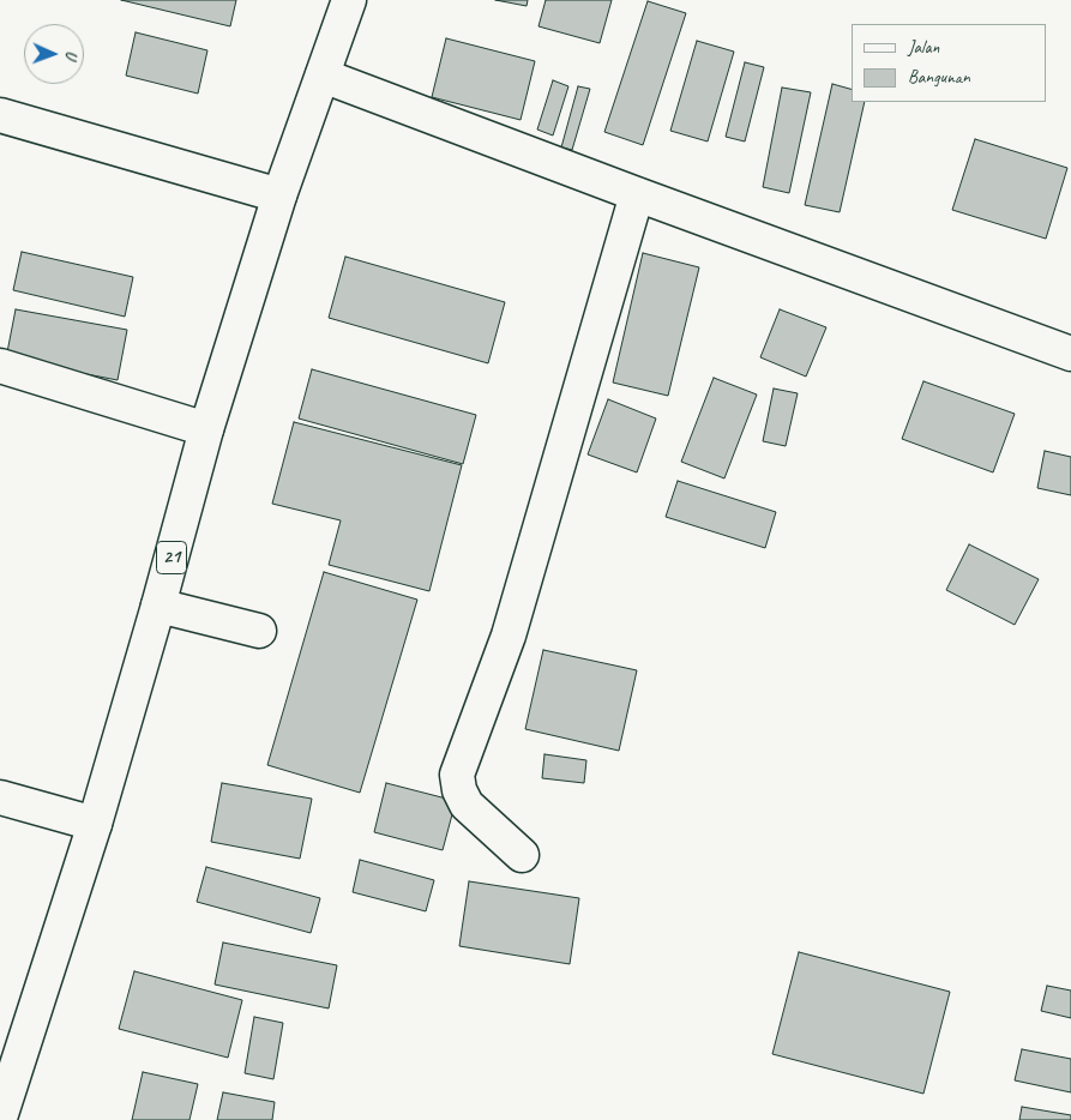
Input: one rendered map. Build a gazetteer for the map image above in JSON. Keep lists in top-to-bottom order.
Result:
{
  "streets": {
    "main road": ["21"]
  },
  "legend": ["Jalan", "Bangunan"],
  "north": "right"
}
